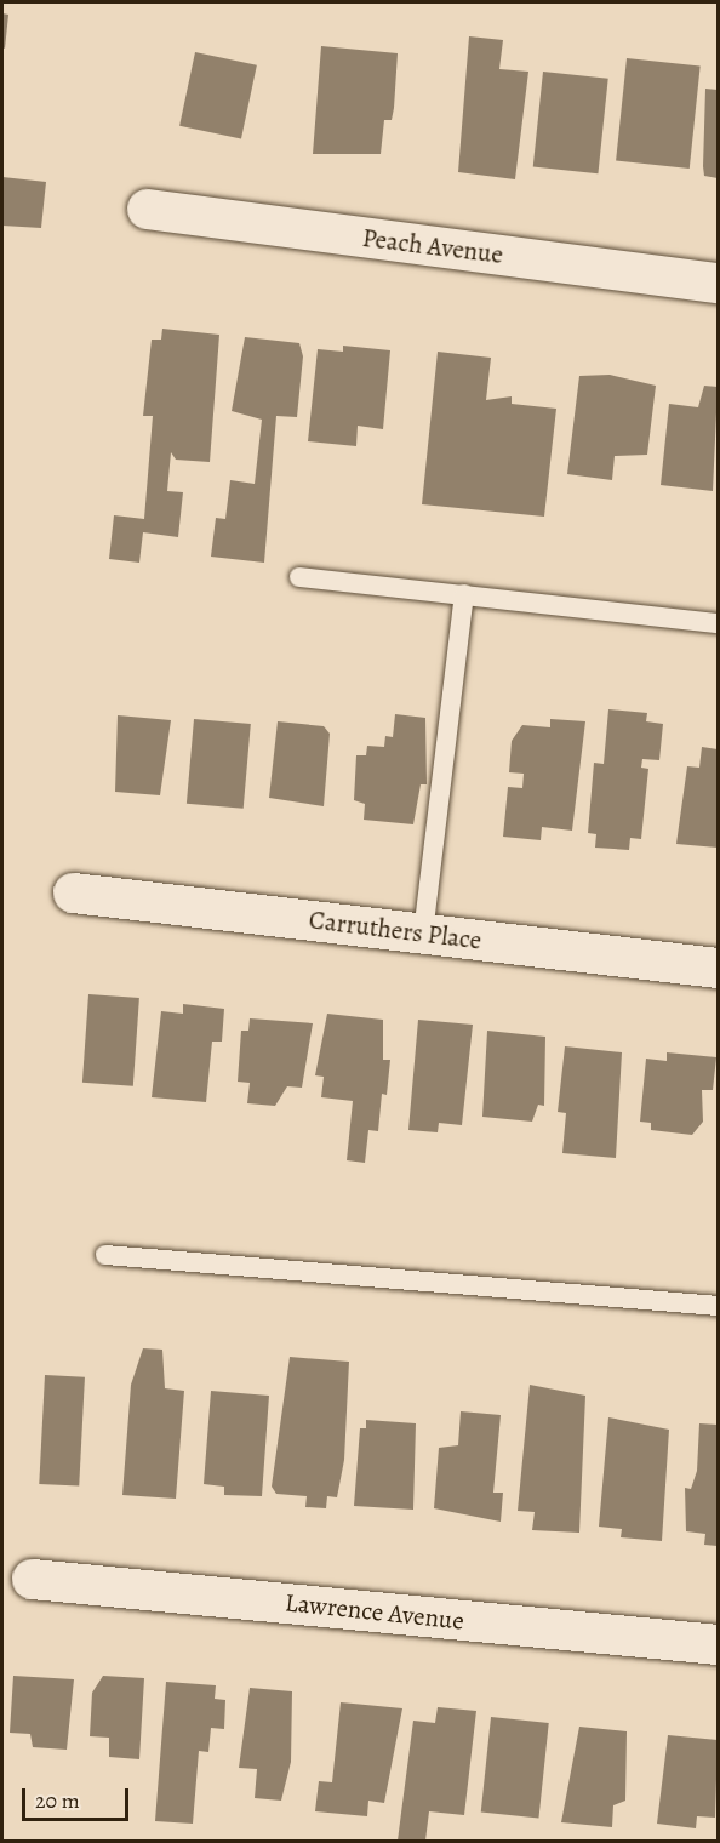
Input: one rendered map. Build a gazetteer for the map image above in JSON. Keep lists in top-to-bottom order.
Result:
{
  "streets": {
    "street": ["Peach Avenue", "Carruthers Place", "Lawrence Avenue"]
  },
  "scale_bar": "20 m"
}
